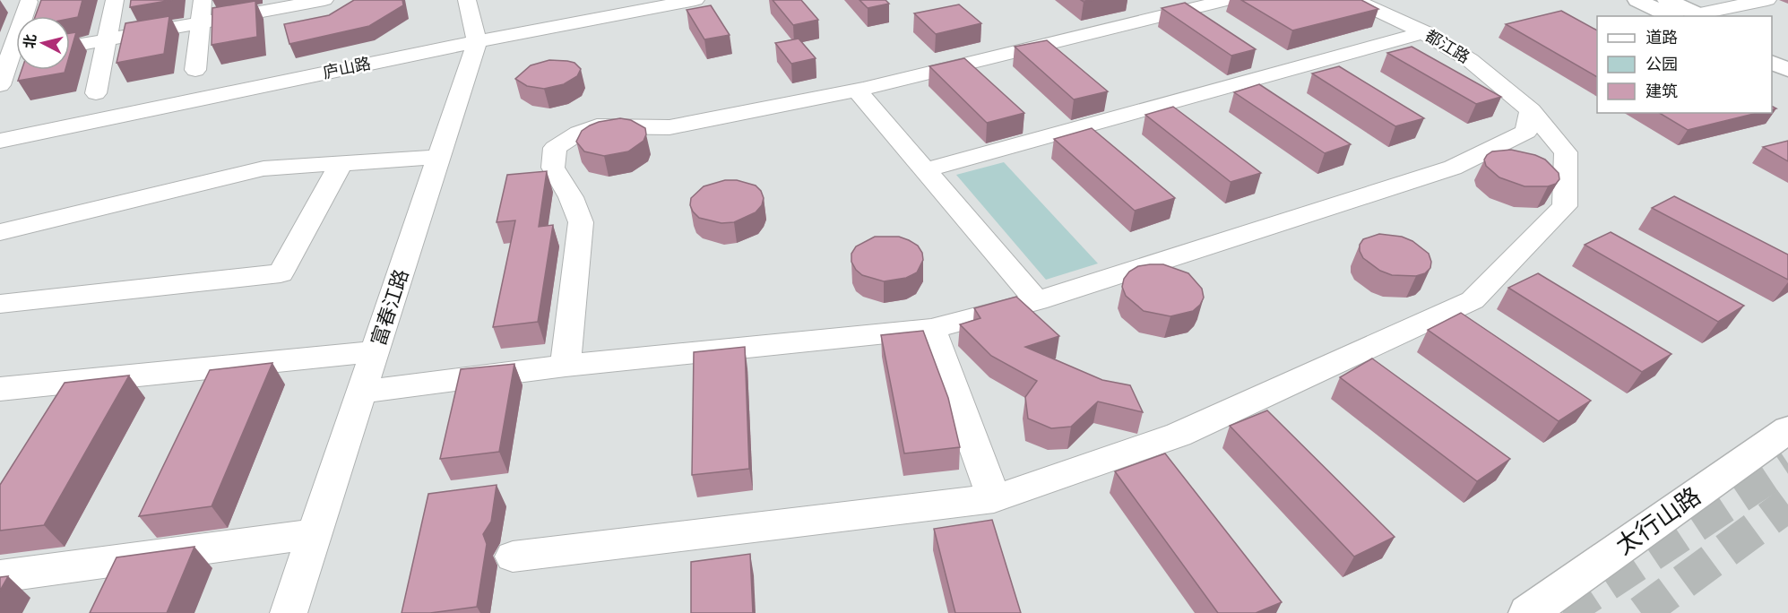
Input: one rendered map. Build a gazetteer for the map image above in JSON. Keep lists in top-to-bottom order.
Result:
{
  "streets": {
    "main road": ["太行山路"],
    "street": ["都江路", "庐山路", "富春江路"]
  },
  "crossings": [
    ["庐山路", "富春江路"]
  ],
  "legend": ["道路", "公园", "建筑"],
  "north": "left"
}
